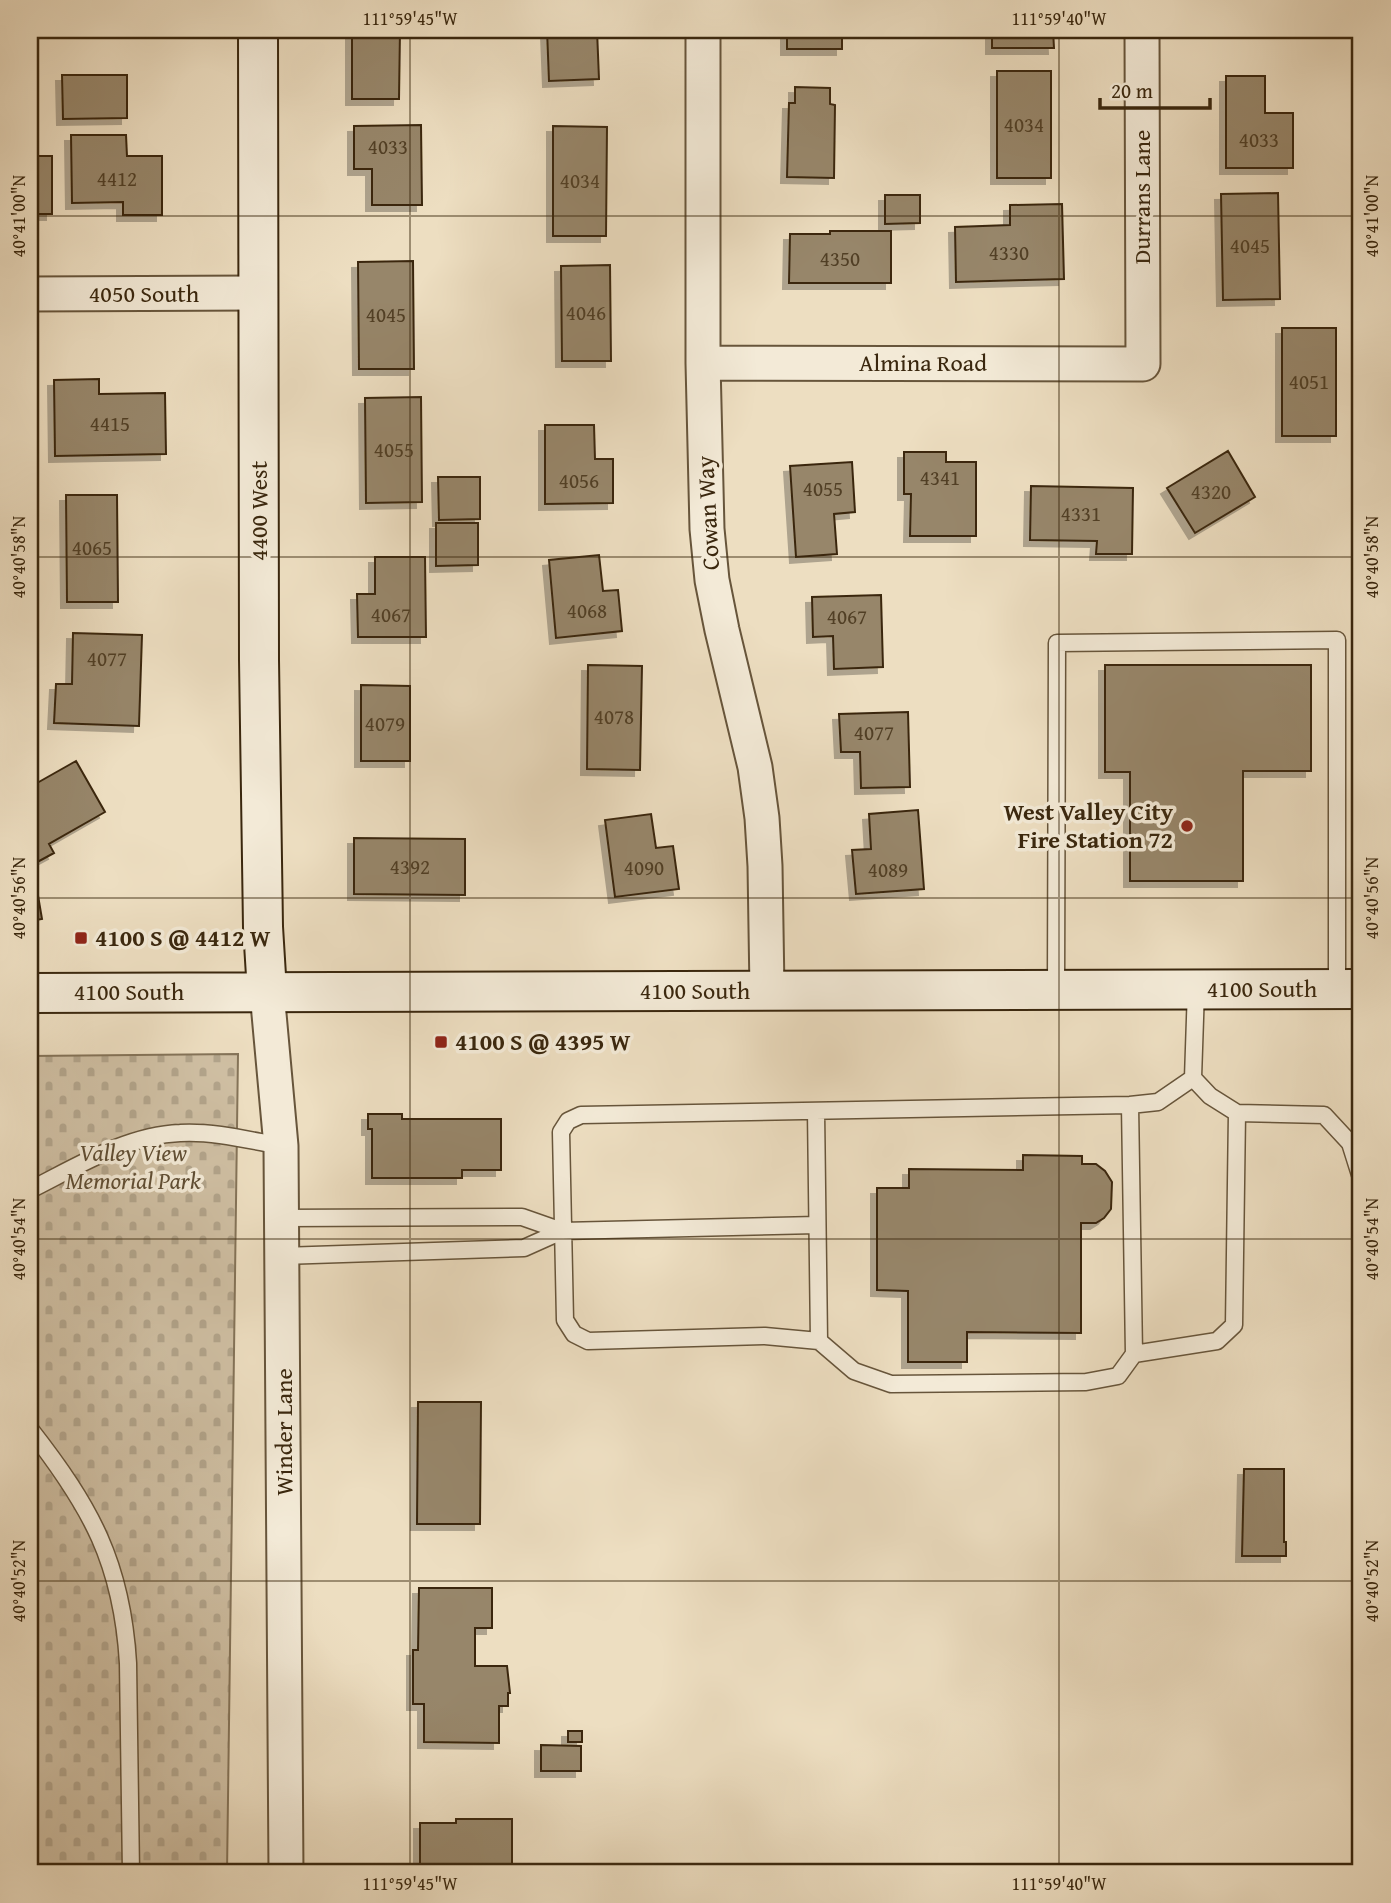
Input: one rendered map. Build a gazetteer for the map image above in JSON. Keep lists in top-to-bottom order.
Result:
{
  "streets": {
    "main road": ["4400 West", "4100 South"],
    "street": [
      "Durrans Lane",
      "4050 South",
      "Almina Road",
      "Cowan Way",
      "Winder Lane"
    ]
  },
  "crossings": [
    ["Durrans Lane", "Almina Road"],
    ["4050 South", "4400 West"],
    ["Almina Road", "Cowan Way"],
    ["4400 West", "4100 South"],
    ["4400 West", "Winder Lane"],
    ["Cowan Way", "4100 South"],
    ["4100 South", "Winder Lane"]
  ],
  "parks": ["Valley View Memorial Park"],
  "places": {
    "other": ["West Valley City Fire Station 72"],
    "transit": ["4100 S @ 4412 W", "4100 S @ 4395 W"]
  },
  "house_numbers": [
    "4034",
    "4033",
    "4033",
    "4412",
    "4034",
    "4045",
    "4330",
    "4350",
    "4046",
    "4045",
    "4051",
    "4415",
    "4055",
    "4341",
    "4056",
    "4055",
    "4320",
    "4331",
    "4065",
    "4068",
    "4067",
    "4067",
    "4077",
    "4078",
    "4079",
    "4077",
    "4392",
    "4090",
    "4089"
  ],
  "scale_bar": "20 m",
  "coordinates": [
    "111°59'45\"W",
    "111°59'40\"W",
    "40°41'00\"N",
    "40°40'58\"N",
    "40°40'56\"N",
    "40°40'54\"N",
    "40°40'52\"N"
  ]
}
